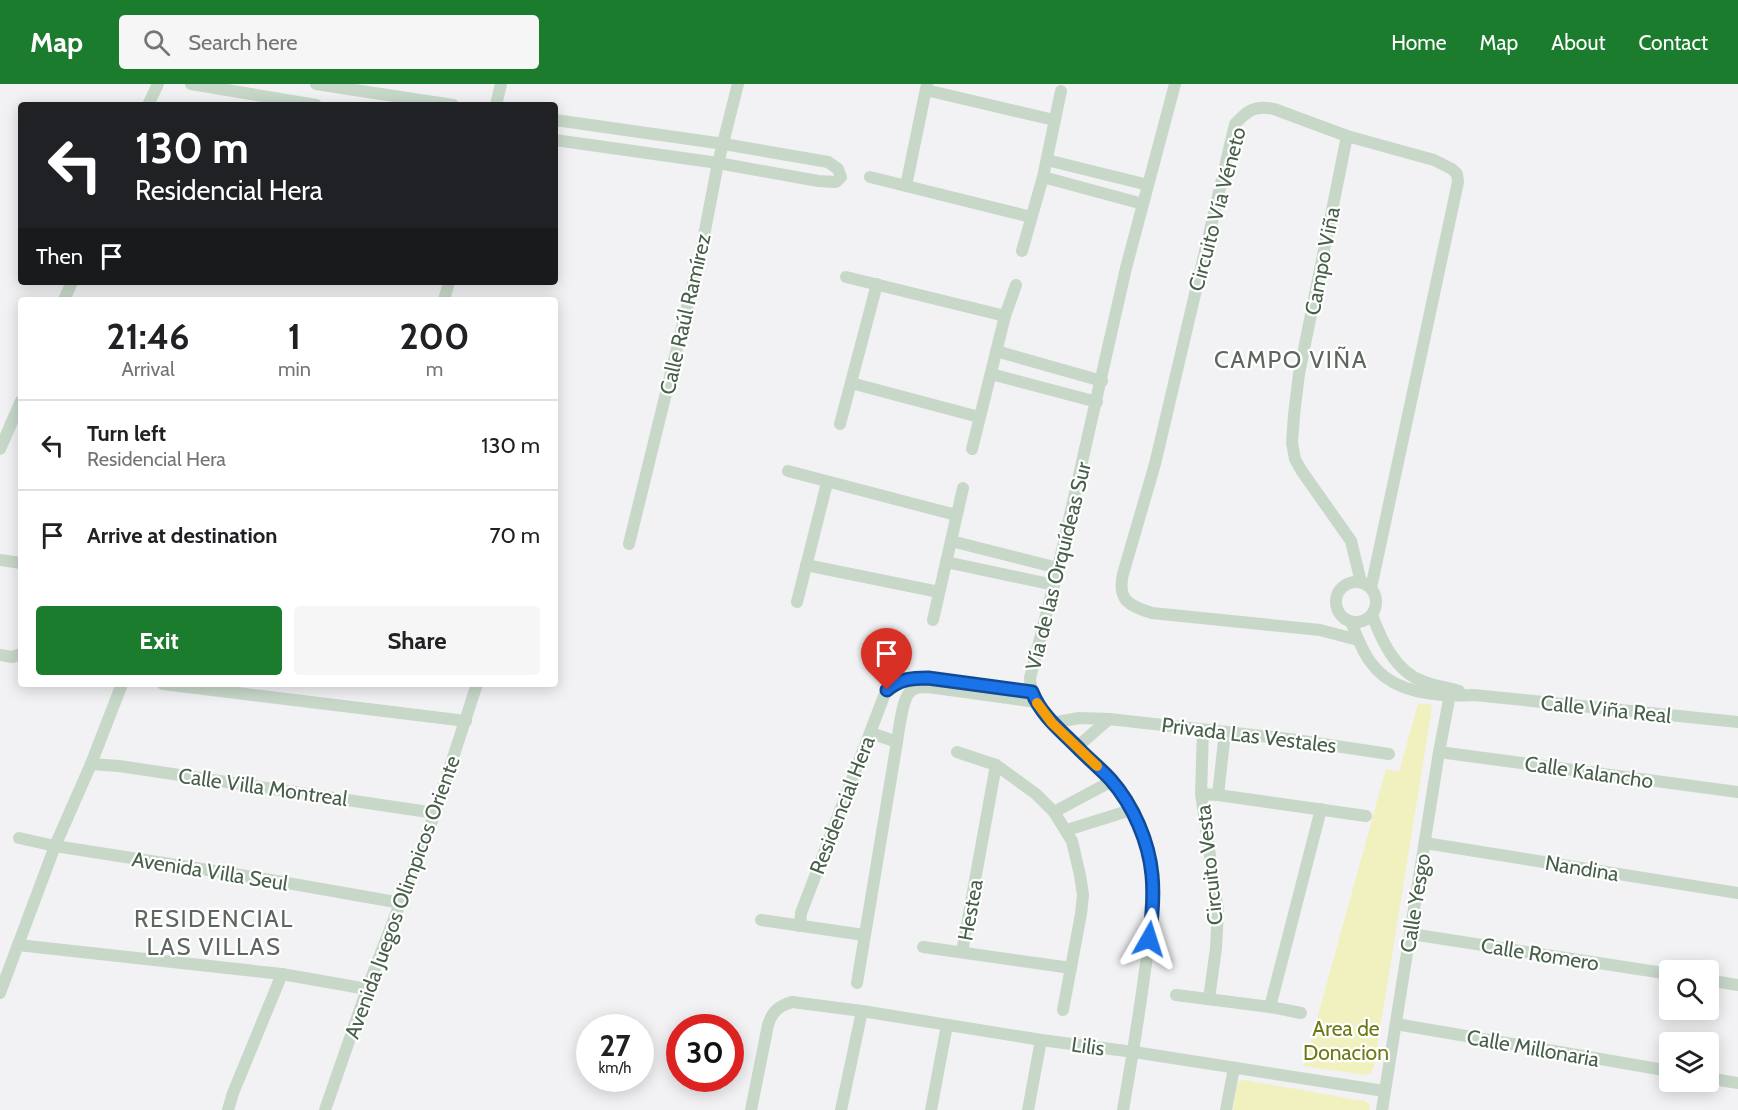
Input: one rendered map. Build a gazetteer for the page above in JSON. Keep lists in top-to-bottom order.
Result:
{
  "streets": {
    "street": [
      "Circuito Vía Véneto",
      "Campo Viña",
      "Calle Raúl Ramírez",
      "Vía de las Orquídeas Sur",
      "Calle Viña Real",
      "Privada Las Vestales",
      "Calle Kalancho",
      "Calle Villa Montreal",
      "Residencial Hera",
      "Circuito Vesta",
      "Nandina",
      "Avenida Villa Seul",
      "Avenida Juegos Olimpicos Oriente",
      "Calle Yesgo",
      "Hestea",
      "Calle Romero",
      "Lilis",
      "Calle Millonaria"
    ]
  },
  "crossings": [
    ["Circuito Vía Véneto", "Campo Viña"],
    ["Vía de las Orquídeas Sur", "Privada Las Vestales"],
    ["Vía de las Orquídeas Sur", "Residencial Hera"],
    ["Vía de las Orquídeas Sur", "Lilis"],
    ["Calle Viña Real", "Calle Yesgo"],
    ["Privada Las Vestales", "Circuito Vesta"],
    ["Calle Kalancho", "Calle Yesgo"],
    ["Calle Villa Montreal", "Avenida Juegos Olimpicos Oriente"],
    ["Nandina", "Calle Yesgo"],
    ["Avenida Villa Seul", "Avenida Juegos Olimpicos Oriente"],
    ["Calle Yesgo", "Calle Romero"],
    ["Calle Yesgo", "Lilis"],
    ["Calle Yesgo", "Calle Millonaria"]
  ],
  "districts": ["CAMPO VIÑA", "RESIDENCIAL LAS VILLAS"],
  "parks": ["Area de Donacion"],
  "page": {
    "header": "Map",
    "search": "Search here",
    "nav": [
      "Home",
      "Map",
      "About",
      "Contact"
    ],
    "turn": ["130 m", "Residencial Hera"],
    "then": "Then",
    "eta": [
      "21:46",
      "Arrival",
      "1",
      "min",
      "200",
      "m"
    ],
    "list": [
      {
        "name": "Turn left",
        "note": "Residencial Hera",
        "value": "130 m"
      },
      {
        "name": "Arrive at destination",
        "value": "70 m"
      }
    ],
    "buttons": ["Exit", "Share"],
    "speed": "27 km/h",
    "limit": "30"
  }
}
